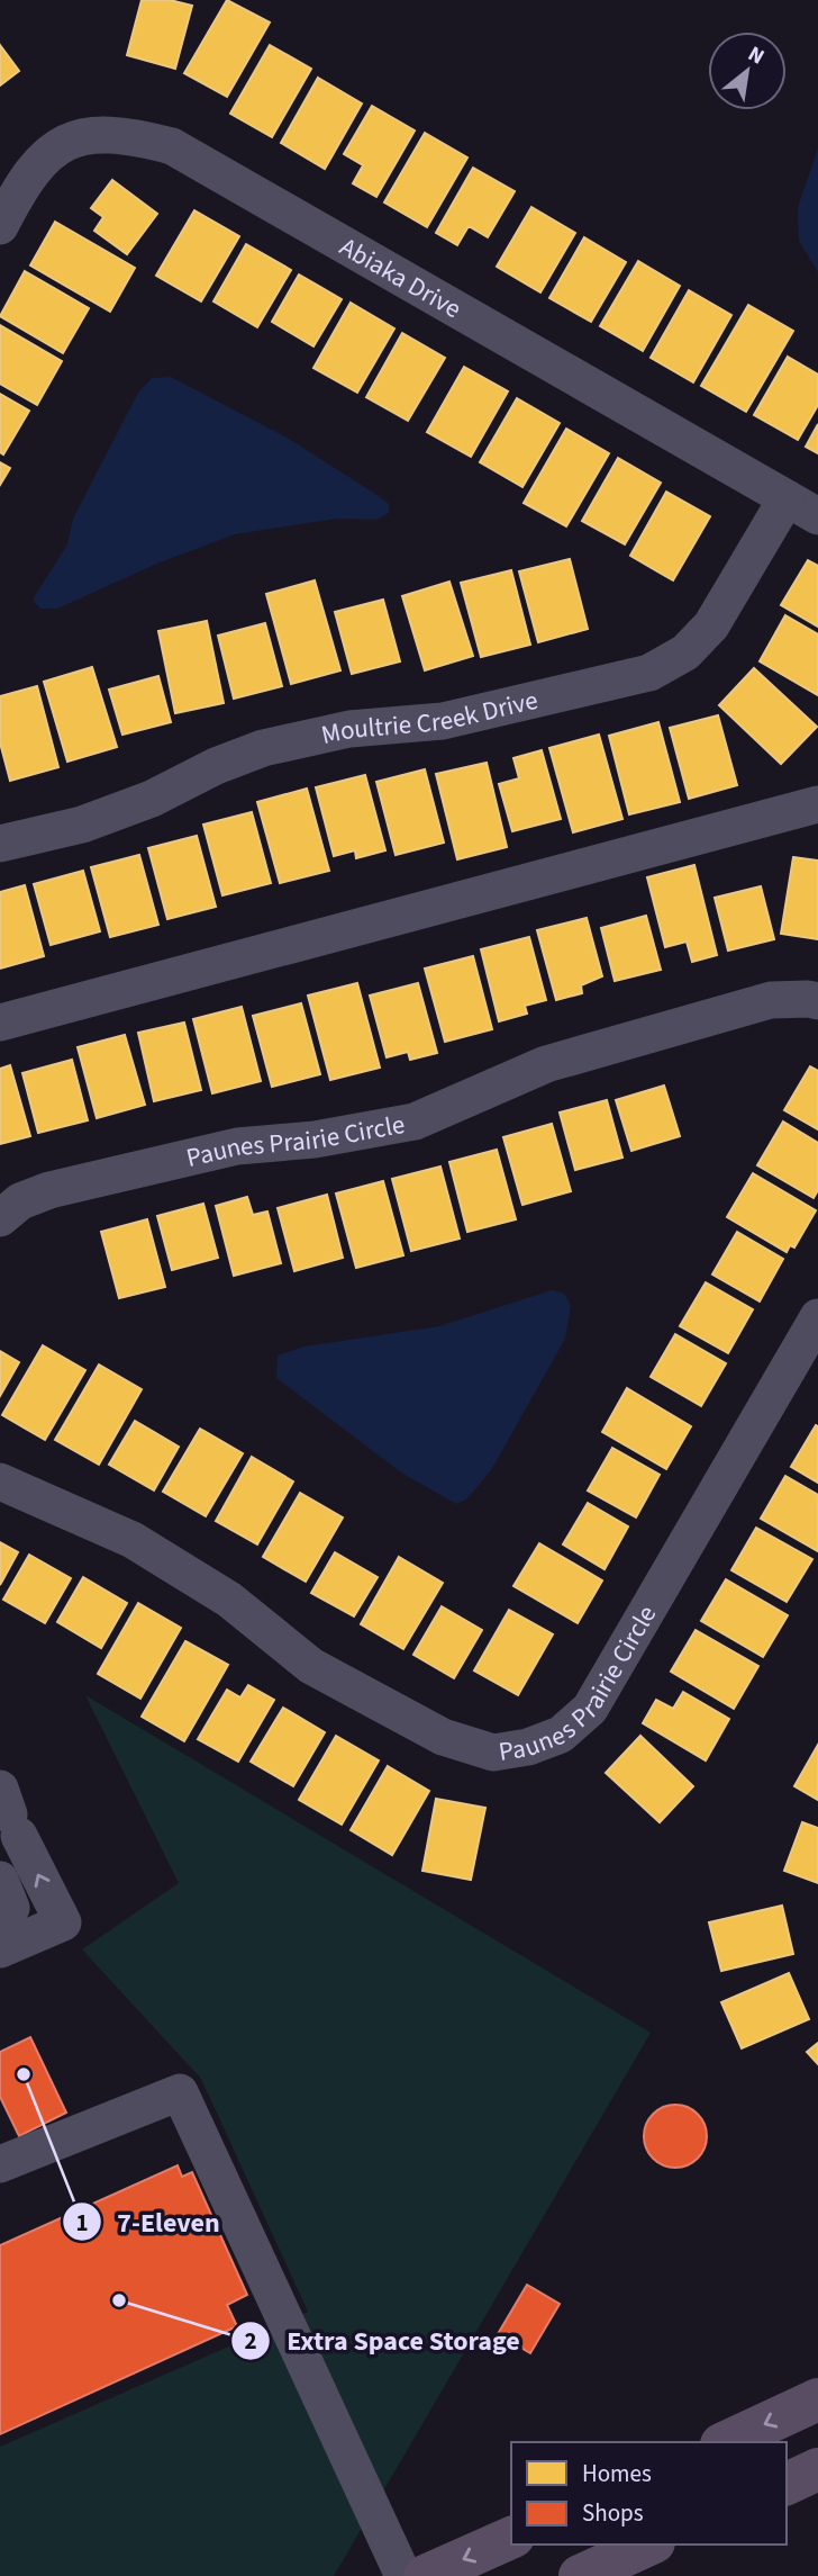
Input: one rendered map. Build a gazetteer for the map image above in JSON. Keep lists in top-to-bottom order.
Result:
{
  "streets": {
    "street": ["Abiaka Drive", "Moultrie Creek Drive", "Paunes Prairie Circle"]
  },
  "crossings": [
    ["Abiaka Drive", "Moultrie Creek Drive"]
  ],
  "places": ["7-Eleven", "Extra Space Storage"],
  "legend": ["Homes", "Shops"],
  "north": "top right"
}
